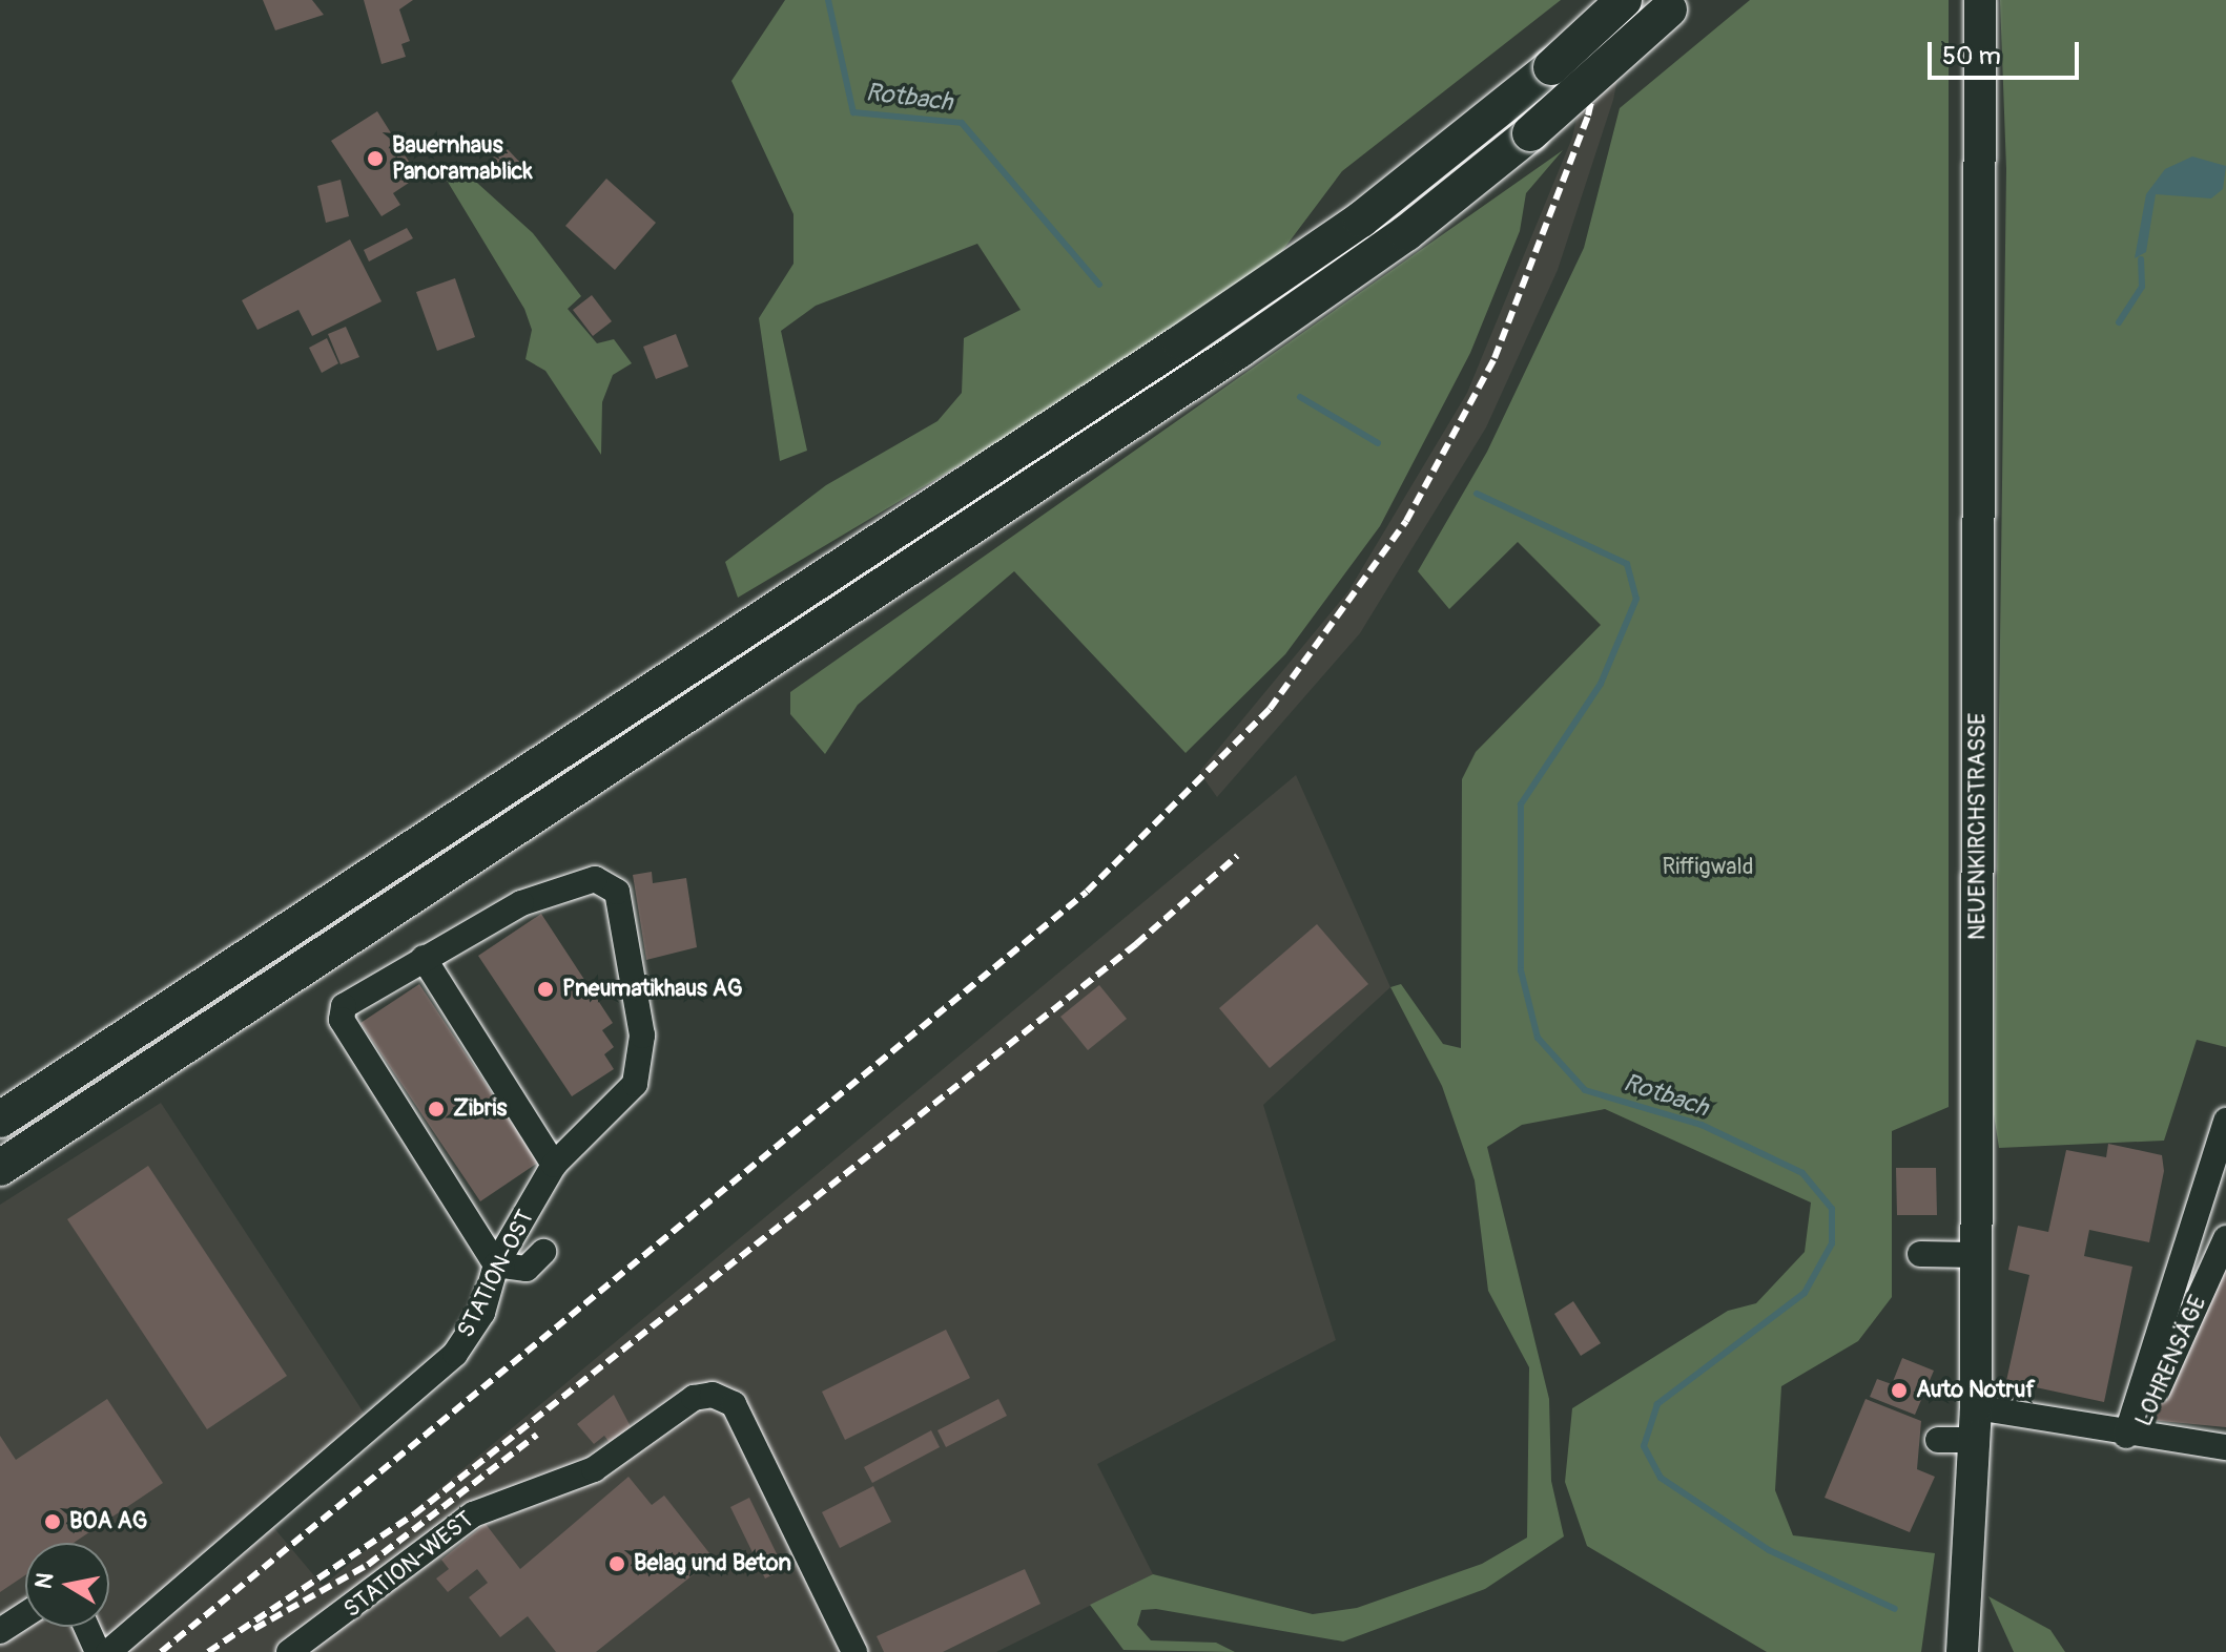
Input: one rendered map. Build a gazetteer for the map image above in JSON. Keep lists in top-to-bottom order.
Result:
{
  "streets": {
    "main road": ["NEUENKIRCHSTRASSE"],
    "street": ["STATION-OST", "LOHRENSÄGE", "STATION-WEST"]
  },
  "water": ["Rotbach"],
  "parks": ["Riffigwald"],
  "places": [
    "Bauernhaus Panoramablick",
    "Pneumatikhaus AG",
    "Zibris",
    "Auto Notruf",
    "BOA AG",
    "Belag und Beton"
  ],
  "scale_bar": "50 m",
  "north": "left"
}
